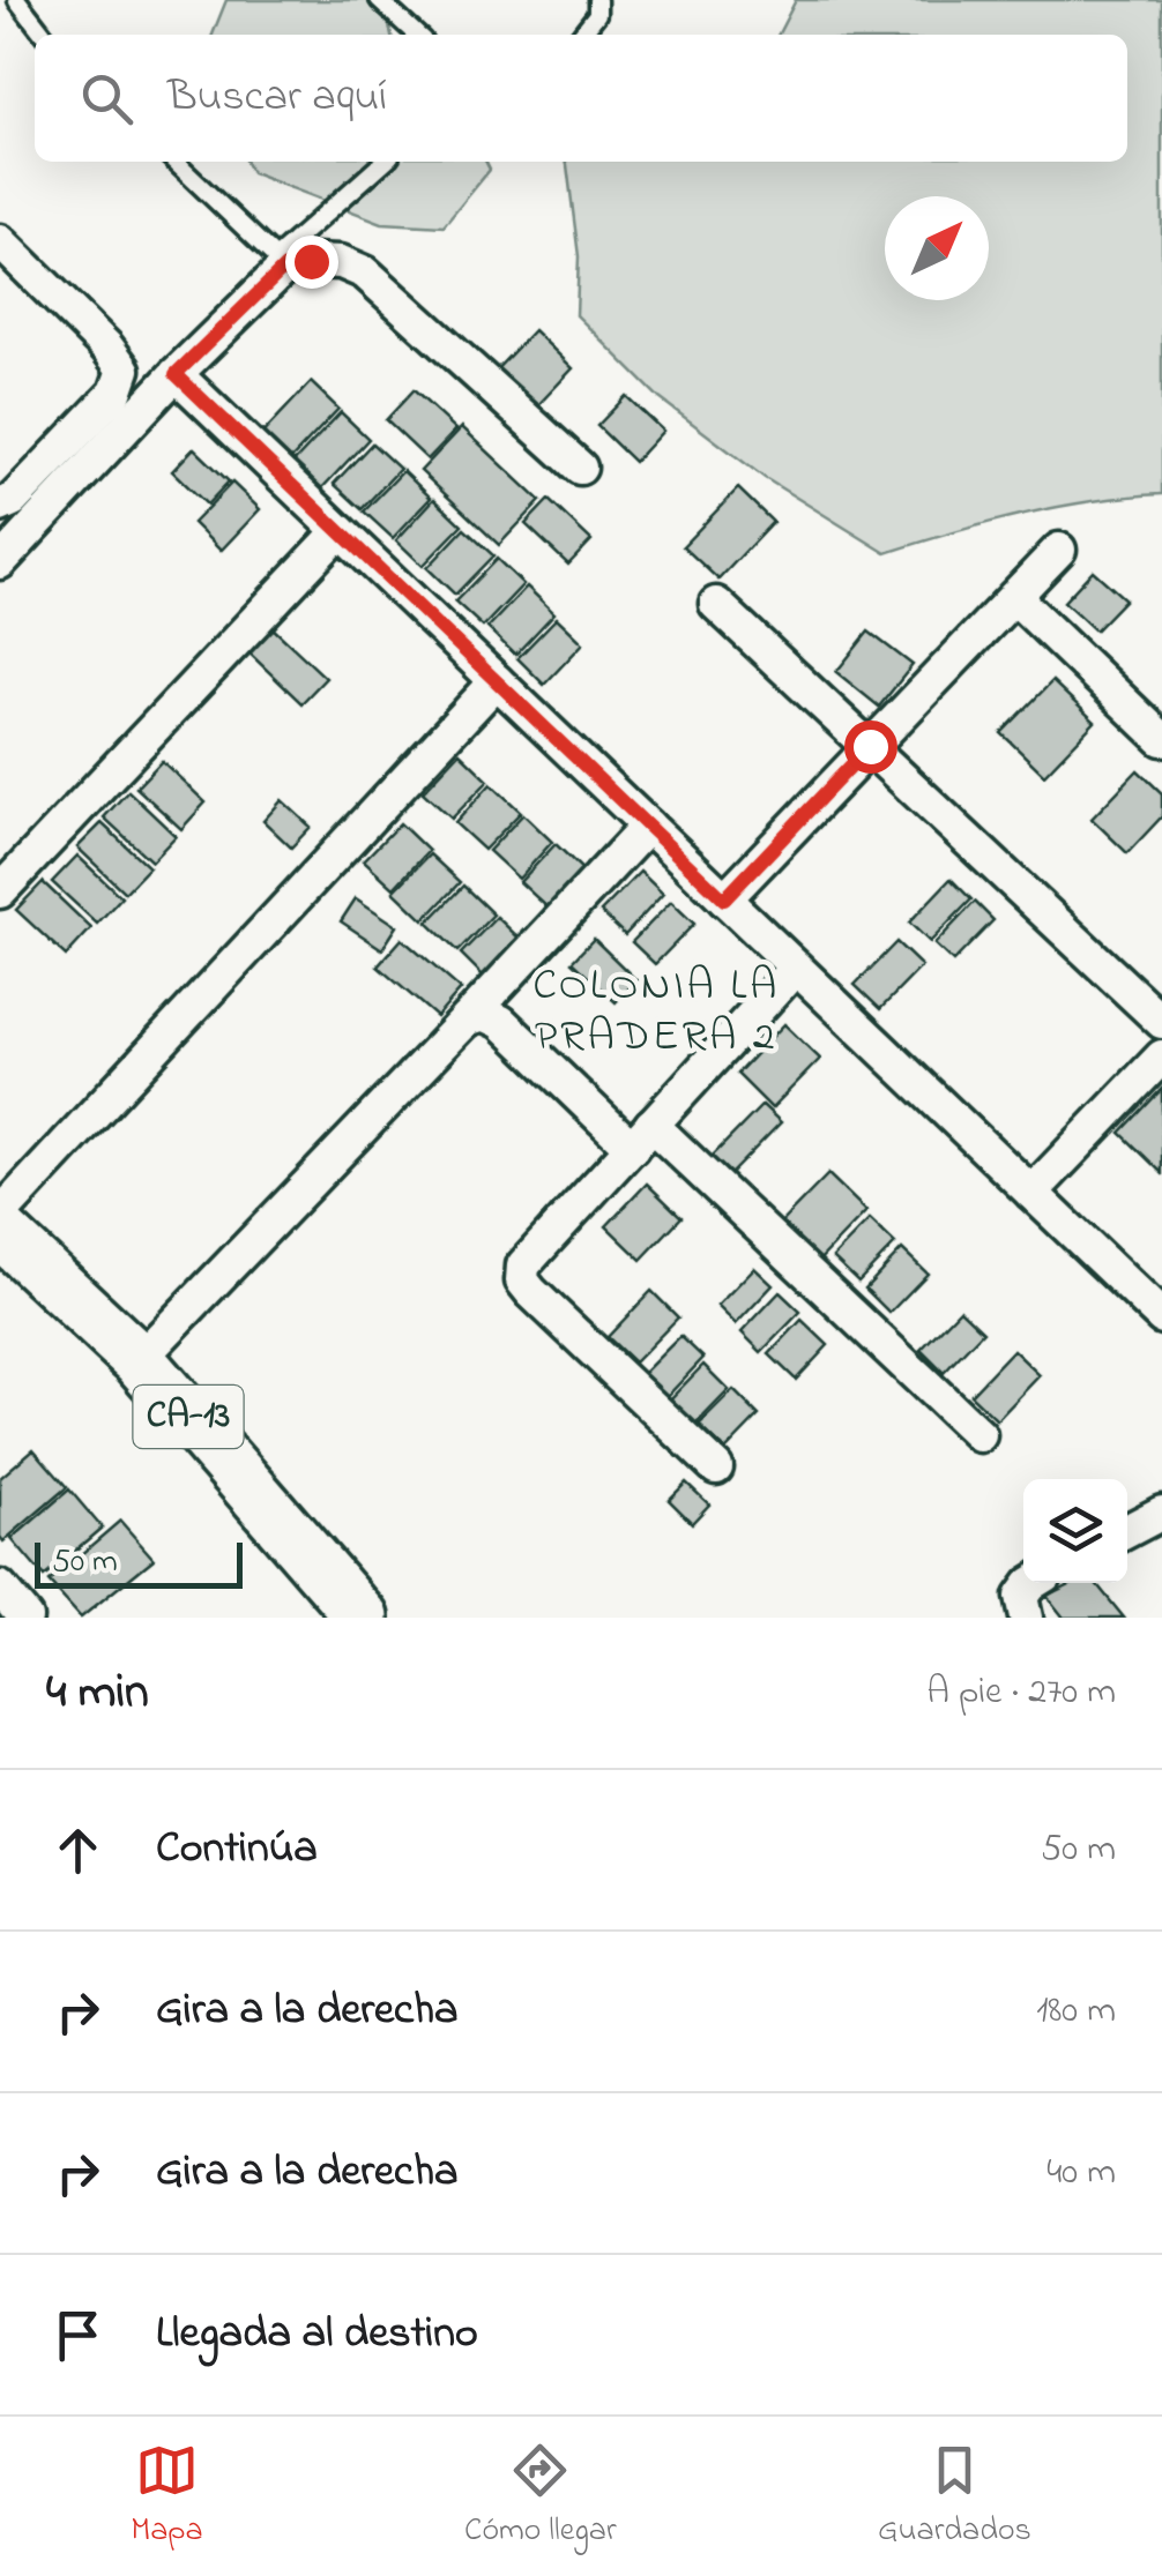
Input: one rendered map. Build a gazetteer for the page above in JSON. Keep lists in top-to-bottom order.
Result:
{
  "streets": {
    "main road": ["CA-13"]
  },
  "districts": ["COLONIA LA PRADERA 2"],
  "scale_bar": "50 m",
  "north": "top right",
  "page": {
    "search": "Buscar aquí",
    "scale": "50 m",
    "heading": ["4 min", "A pie · 270 m"],
    "list": [
      ["Continúa", "50 m"],
      ["Gira a la derecha", "180 m"],
      ["Gira a la derecha", "40 m"],
      "Llegada al destino"
    ],
    "nav": ["Mapa", "Cómo llegar", "Guardados"]
  }
}
